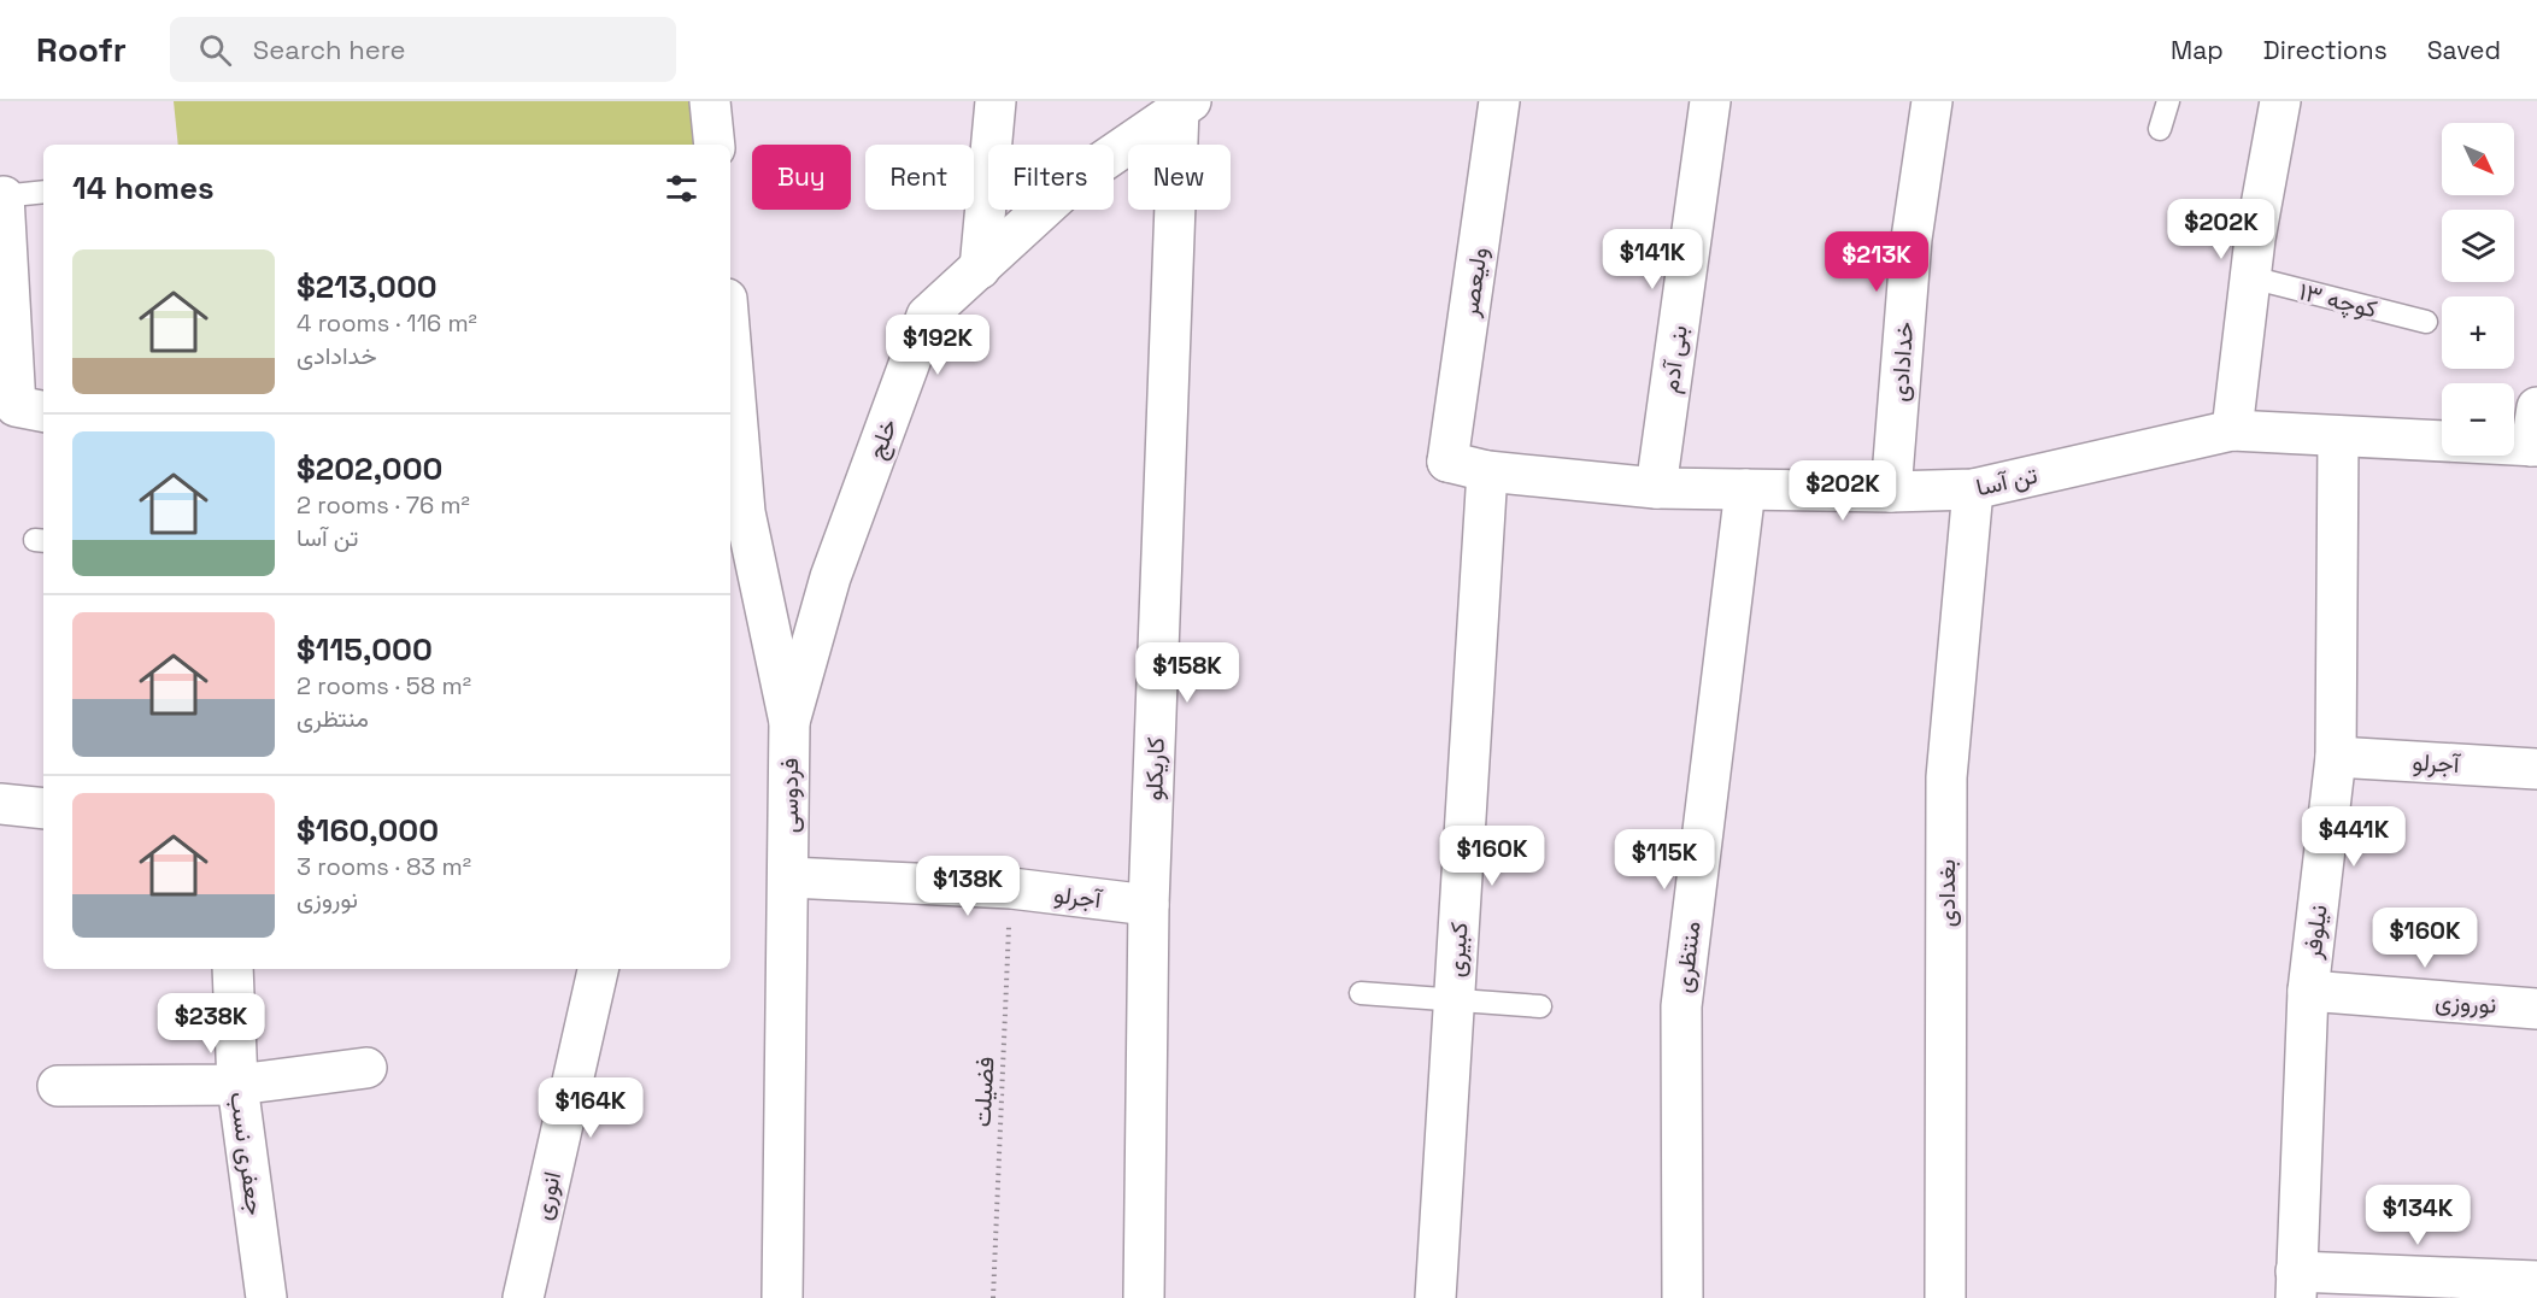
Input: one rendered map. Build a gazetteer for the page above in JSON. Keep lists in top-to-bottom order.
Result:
{
  "streets": {
    "street": [
      "ولیعصر",
      "بنی آدم",
      "خدادادی",
      "خلج",
      "تن آسا",
      "آجرلو",
      "کاریکلو",
      "فردوسی",
      "بغدادی",
      "نیلوفر",
      "کبیری",
      "منتظری",
      "نوروزی",
      "جعفری نسب",
      "انوری"
    ],
    "lane": ["کوچه ۱۳"],
    "path": ["فضیلت"]
  },
  "crossings": [
    ["ولیعصر", "تن آسا"],
    ["بنی آدم", "تن آسا"],
    ["خدادادی", "تن آسا"],
    ["خلج", "کاریکلو"],
    ["خلج", "فردوسی"],
    ["تن آسا", "بغدادی"],
    ["تن آسا", "نیلوفر"],
    ["تن آسا", "کبیری"],
    ["تن آسا", "منتظری"],
    ["آجرلو", "کاریکلو"],
    ["آجرلو", "فردوسی"],
    ["آجرلو", "نیلوفر"],
    ["آجرلو", "فضیلت"],
    ["نیلوفر", "نوروزی"]
  ],
  "north": "bottom right",
  "page": {
    "header": "Roofr",
    "search": "Search here",
    "nav": ["Map", "Directions", "Saved"],
    "map_buttons": ["+", "−"],
    "chip": [
      "Buy",
      "Rent",
      "Filters",
      "New"
    ],
    "heading": "14 homes",
    "price": [
      "$202K",
      "$141K",
      "$213K",
      "$192K",
      "$202K",
      "$158K",
      "$441K",
      "$160K",
      "$115K",
      "$138K",
      "$160K",
      "$238K",
      "$164K",
      "$134K"
    ],
    "list": [
      {
        "name": "$213,000",
        "note": "4 rooms · 116 m² · خدادادی"
      },
      {
        "name": "$202,000",
        "note": "2 rooms · 76 m² · تن آسا"
      },
      {
        "name": "$115,000",
        "note": "2 rooms · 58 m² · منتظری"
      },
      {
        "name": "$160,000",
        "note": "3 rooms · 83 m² · نوروزی"
      }
    ]
  }
}
